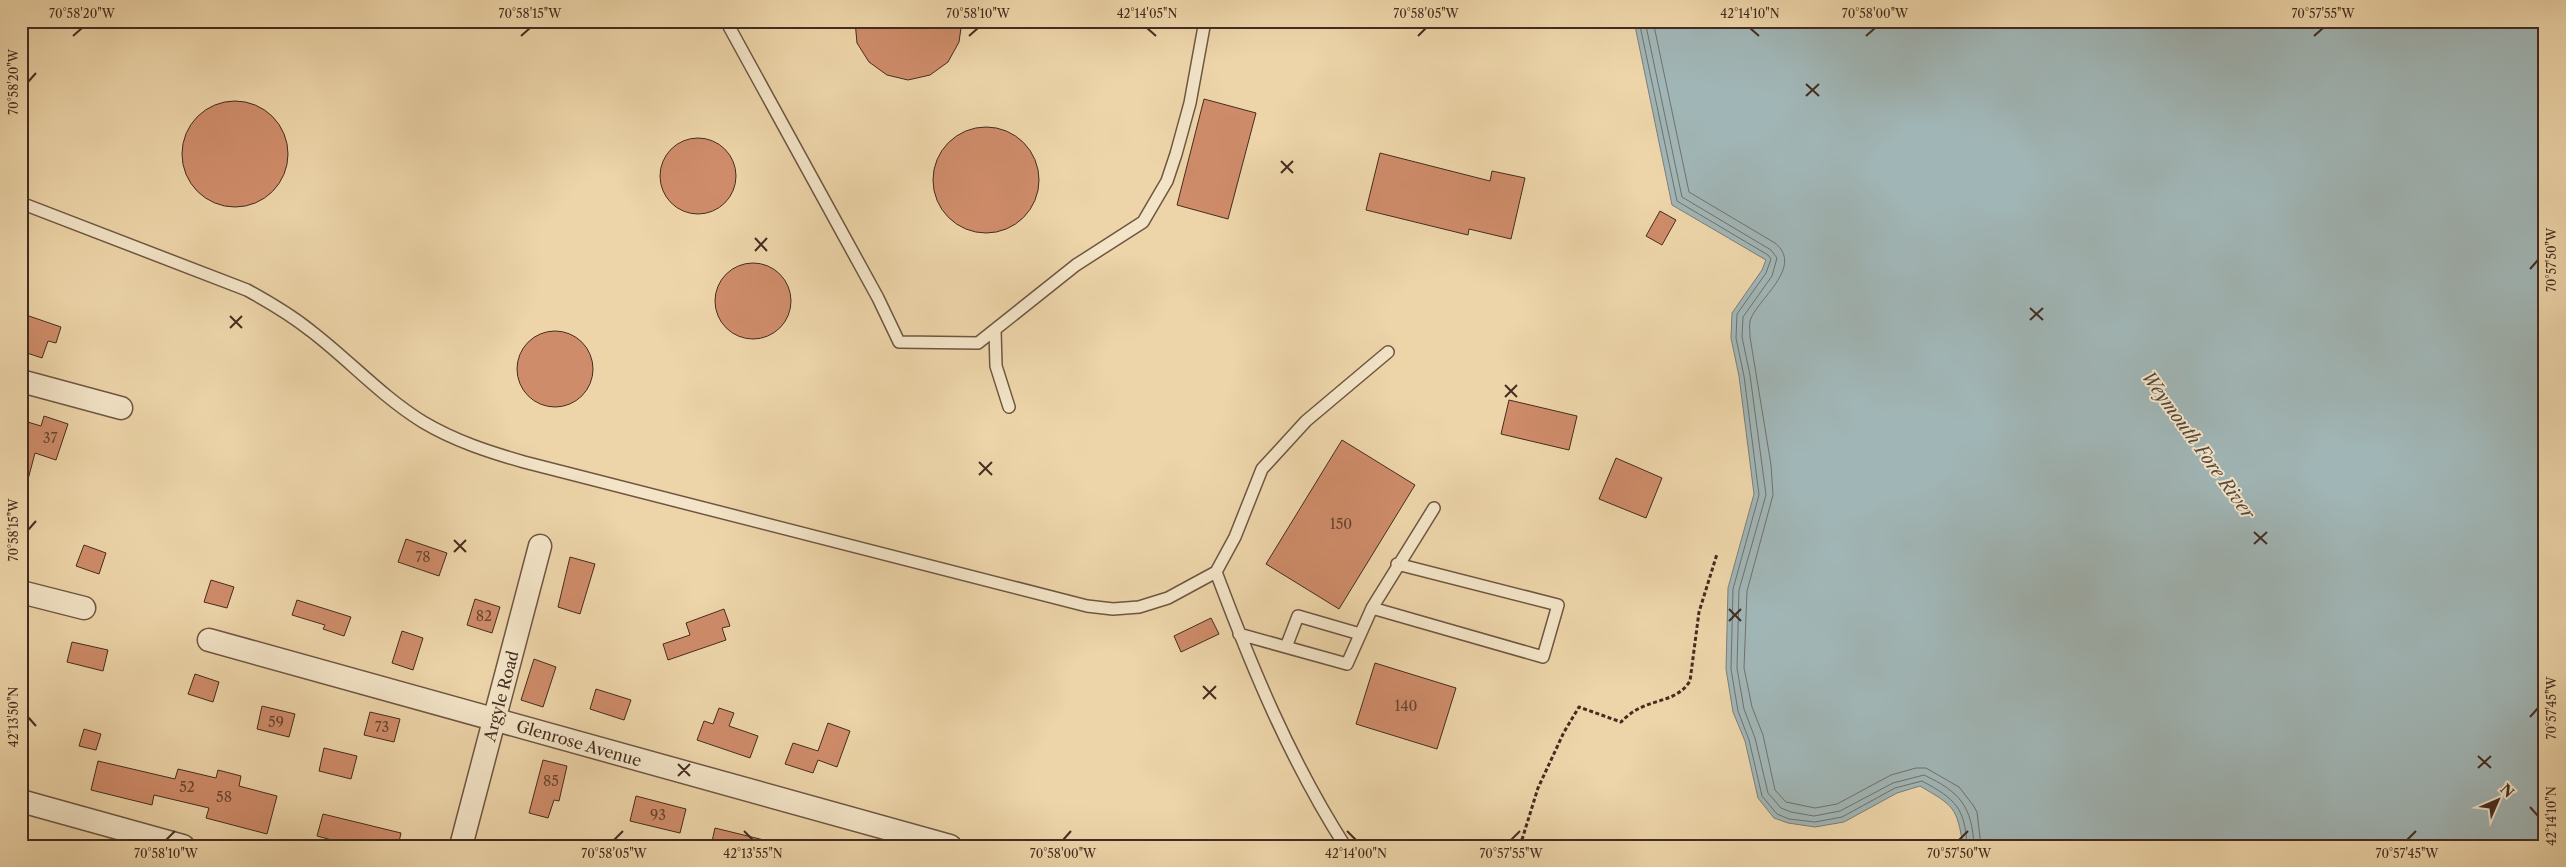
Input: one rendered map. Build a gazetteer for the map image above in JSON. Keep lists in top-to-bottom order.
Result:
{
  "streets": {
    "street": ["Argyle Road", "Glenrose Avenue"]
  },
  "crossings": [
    ["Argyle Road", "Glenrose Avenue"]
  ],
  "water": ["Weymouth Fore River"],
  "house_numbers": [
    "37",
    "150",
    "78",
    "82",
    "140",
    "59",
    "73",
    "85",
    "52",
    "58",
    "93"
  ],
  "north": "top right",
  "coordinates": [
    "70°58'20\"W",
    "70°58'15\"W",
    "70°58'10\"W",
    "42°14'05\"N",
    "70°58'05\"W",
    "42°14'10\"N",
    "70°58'00\"W",
    "70°57'55\"W",
    "70°57'50\"W",
    "70°57'45\"W",
    "42°13'50\"N",
    "42°13'55\"N",
    "42°14'00\"N"
  ]
}
